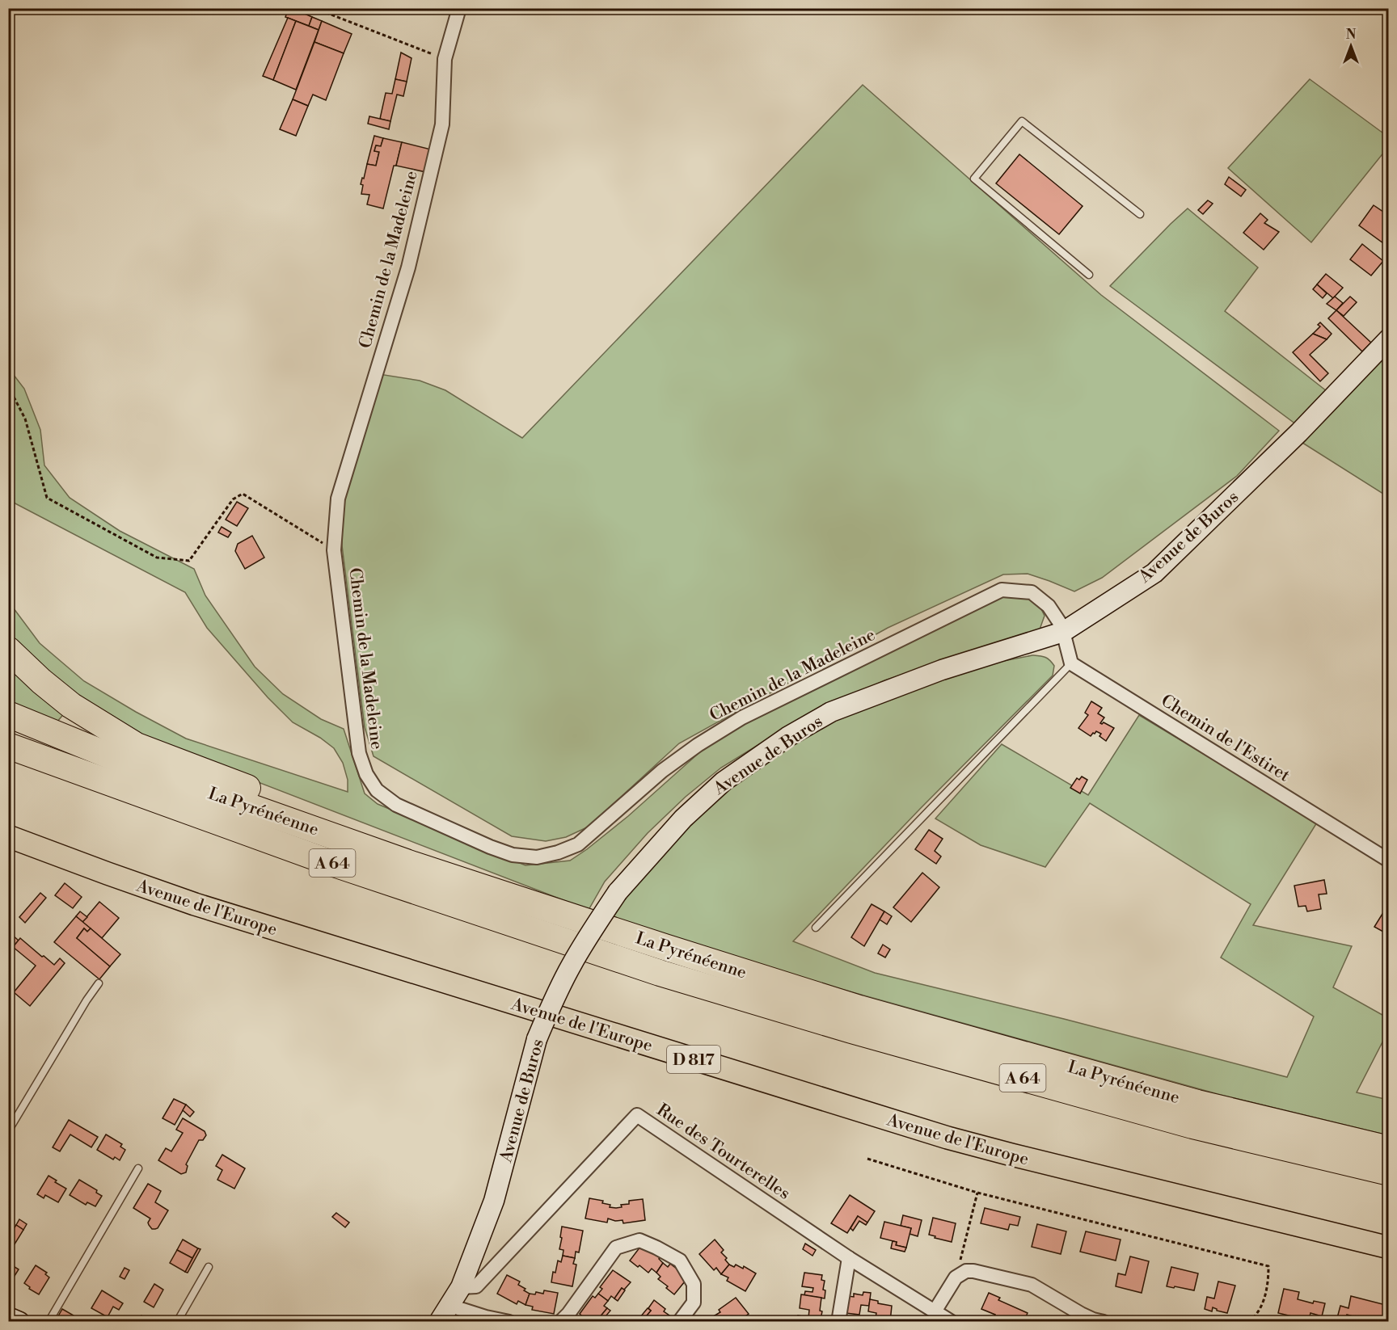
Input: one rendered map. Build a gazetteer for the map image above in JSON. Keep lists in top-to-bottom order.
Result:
{
  "streets": {
    "highway": ["La Pyrénéenne", "A 64"],
    "main road": ["Avenue de l'Europe", "D 817"],
    "street": [
      "Chemin de la Madeleine",
      "Avenue de Buros",
      "Chemin de l'Estiret",
      "Rue des Tourterelles"
    ]
  },
  "crossings": [
    ["Chemin de la Madeleine", "Avenue de Buros"],
    ["Avenue de Buros", "Rue des Tourterelles"]
  ],
  "north": "top"
}
